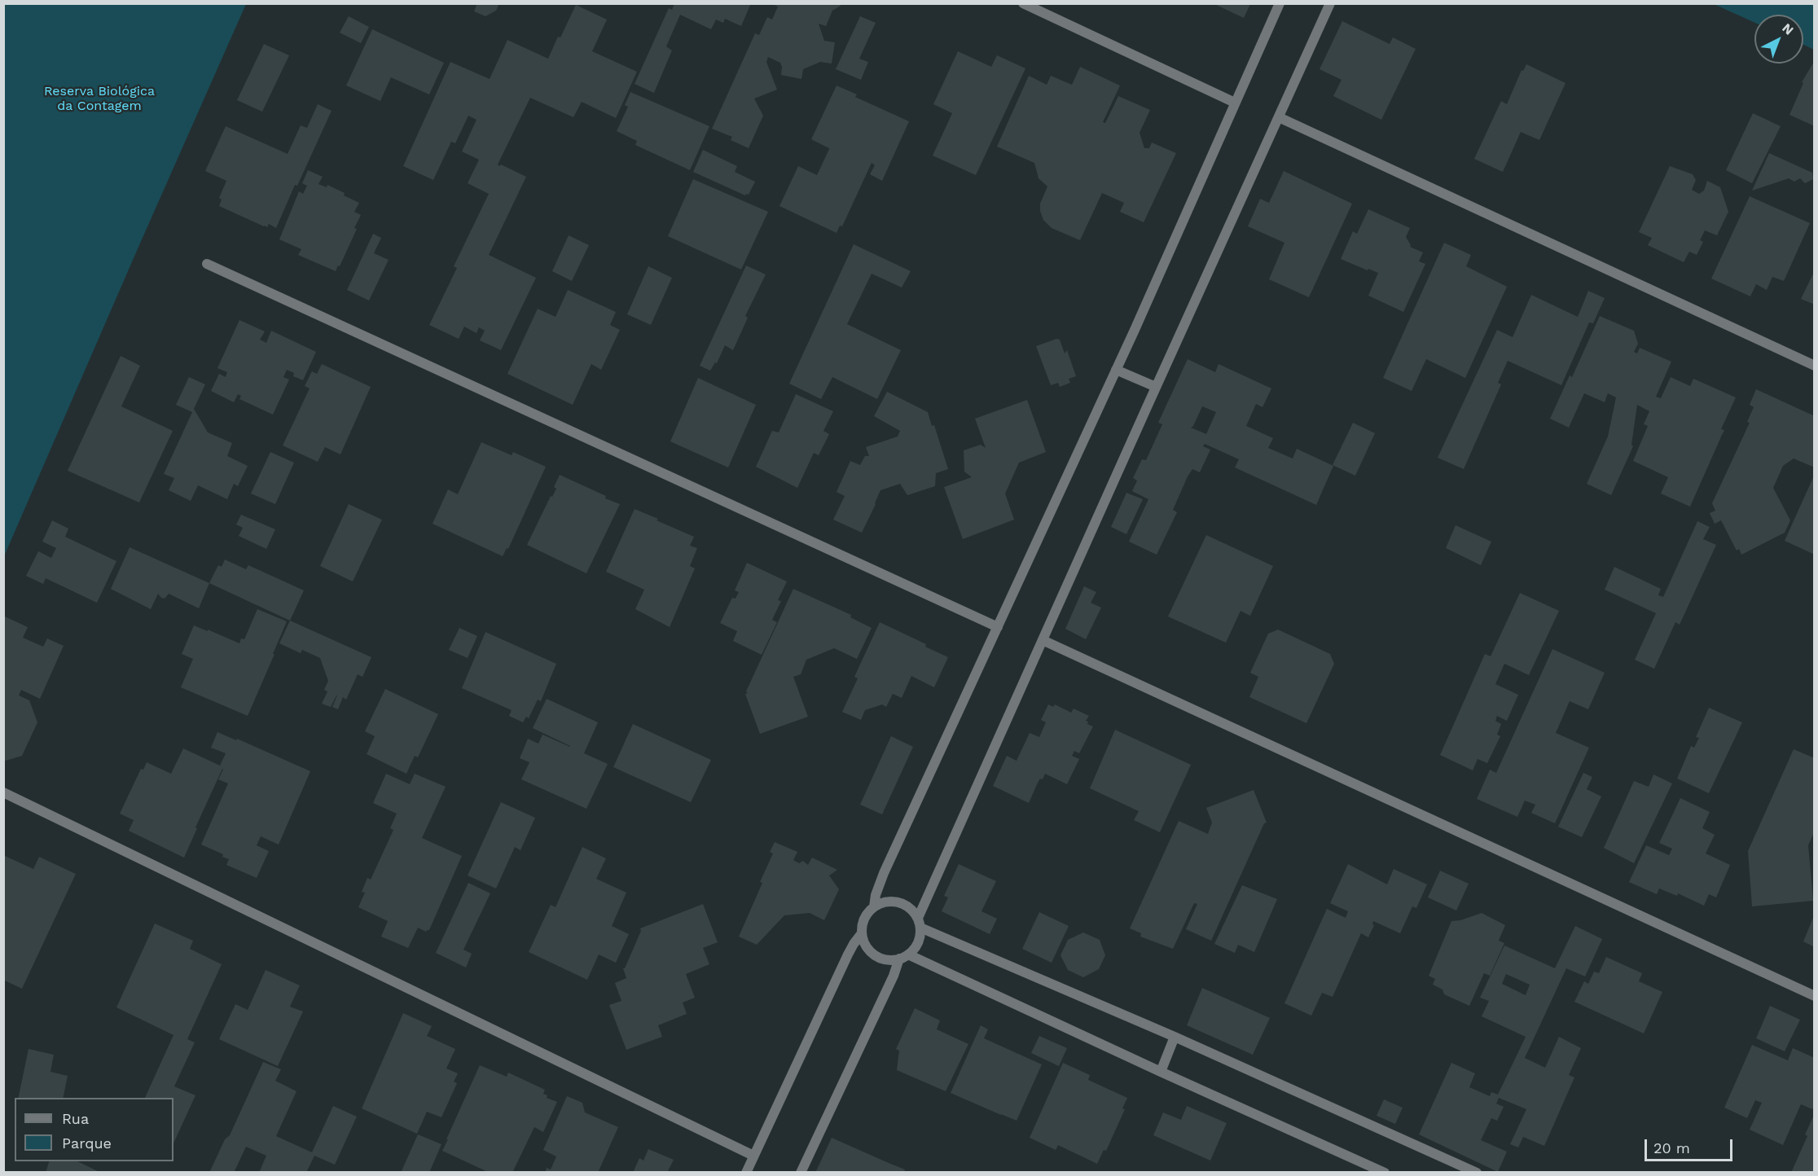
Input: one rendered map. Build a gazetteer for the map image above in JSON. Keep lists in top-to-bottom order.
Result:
{
  "parks": ["Reserva Biológica da Contagem"],
  "legend": ["Rua", "Parque"],
  "scale_bar": "20 m",
  "north": "top right"
}
